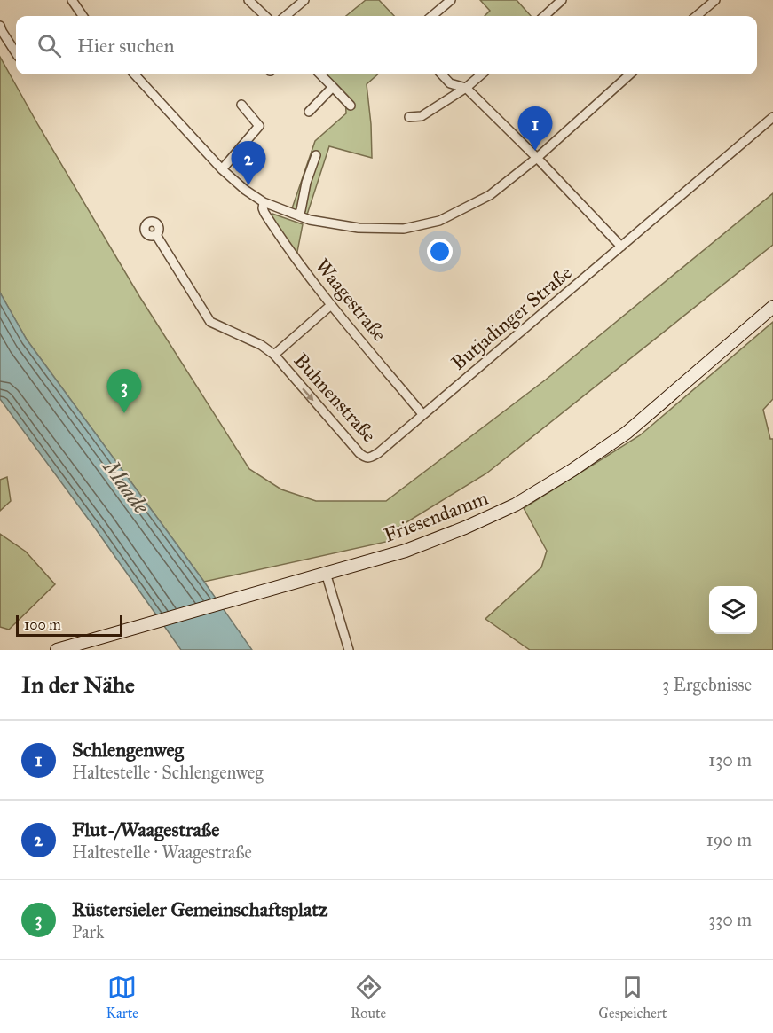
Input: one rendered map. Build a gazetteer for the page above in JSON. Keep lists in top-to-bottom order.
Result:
{
  "streets": {
    "main road": ["Friesendamm"],
    "street": ["Waagestraße", "Butjadinger Straße", "Buhnenstraße"]
  },
  "crossings": [
    ["Waagestraße", "Butjadinger Straße"],
    ["Waagestraße", "Buhnenstraße"],
    ["Butjadinger Straße", "Buhnenstraße"]
  ],
  "water": ["Maade"],
  "scale_bar": "100 m",
  "page": {
    "search": "Hier suchen",
    "pins": ["1", "2", "3"],
    "scale": "100 m",
    "heading": ["In der Nähe", "3 Ergebnisse"],
    "list": [
      {
        "mark": "1",
        "name": "Schlengenweg",
        "note": "Haltestelle · Schlengenweg",
        "value": "130 m"
      },
      {
        "mark": "2",
        "name": "Flut-/Waagestraße",
        "note": "Haltestelle · Waagestraße",
        "value": "190 m"
      },
      {
        "mark": "3",
        "name": "Rüstersieler Gemeinschaftsplatz",
        "note": "Park",
        "value": "330 m"
      }
    ],
    "nav": ["Karte", "Route", "Gespeichert"]
  }
}
